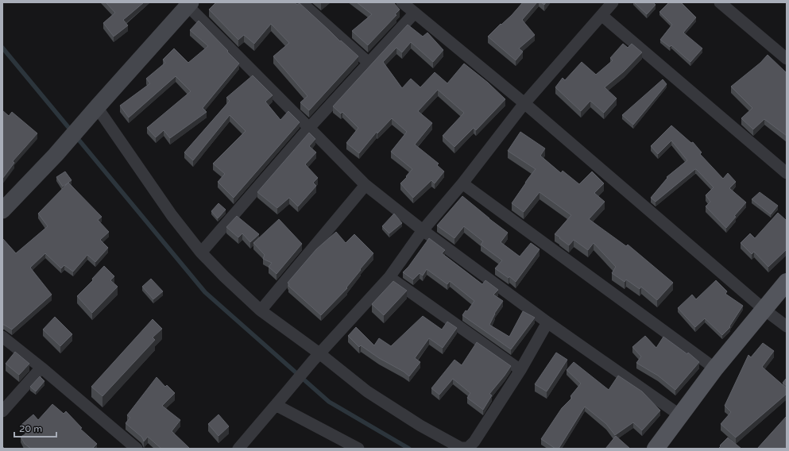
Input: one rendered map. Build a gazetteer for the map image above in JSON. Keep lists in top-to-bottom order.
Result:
{
  "scale_bar": "20 m"
}
